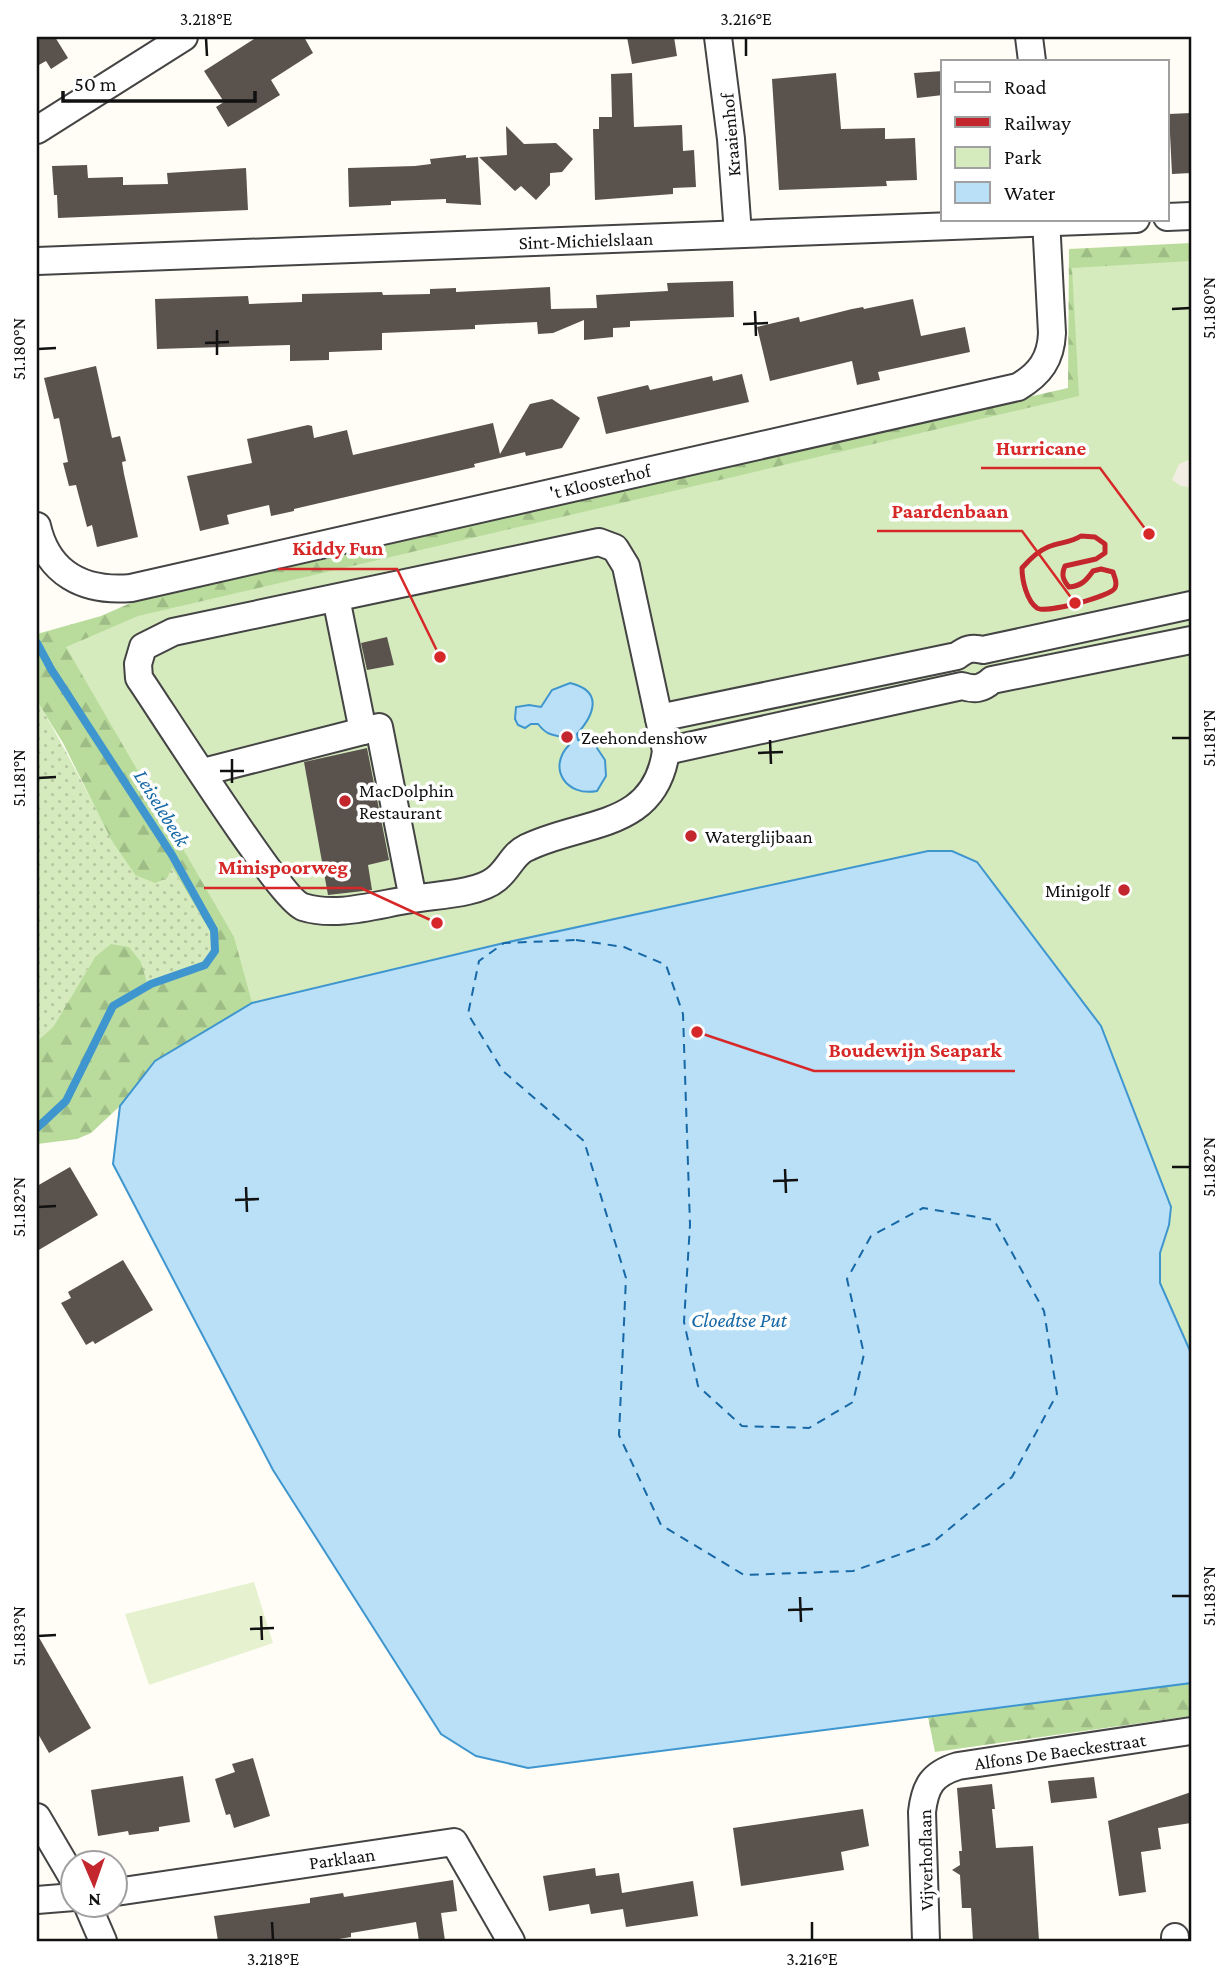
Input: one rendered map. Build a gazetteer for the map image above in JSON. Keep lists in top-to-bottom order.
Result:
{
  "streets": {
    "street": [
      "Kraaienhof",
      "Sint-Michielslaan",
      "'t Kloosterhof",
      "Alfons De Baeckestraat",
      "Parklaan",
      "Vijverhoflaan"
    ]
  },
  "crossings": [
    ["Kraaienhof", "Sint-Michielslaan"],
    ["Sint-Michielslaan", "'t Kloosterhof"],
    ["Alfons De Baeckestraat", "Vijverhoflaan"]
  ],
  "water": ["Leiselebeek", "Cloedtse Put"],
  "places": [
    "Hurricane",
    "Paardenbaan",
    "Kiddy Fun",
    "Zeehondenshow",
    "MacDolphin Restaurant",
    "Waterglijbaan",
    "Minigolf",
    "Minispoorweg",
    "Boudewijn Seapark"
  ],
  "legend": [
    "Road",
    "Railway",
    "Park",
    "Water"
  ],
  "scale_bar": "50 m",
  "north": "bottom",
  "coordinates": [
    "3.218°E",
    "3.216°E",
    "51.180°N",
    "51.181°N",
    "51.182°N",
    "51.183°N"
  ]
}
